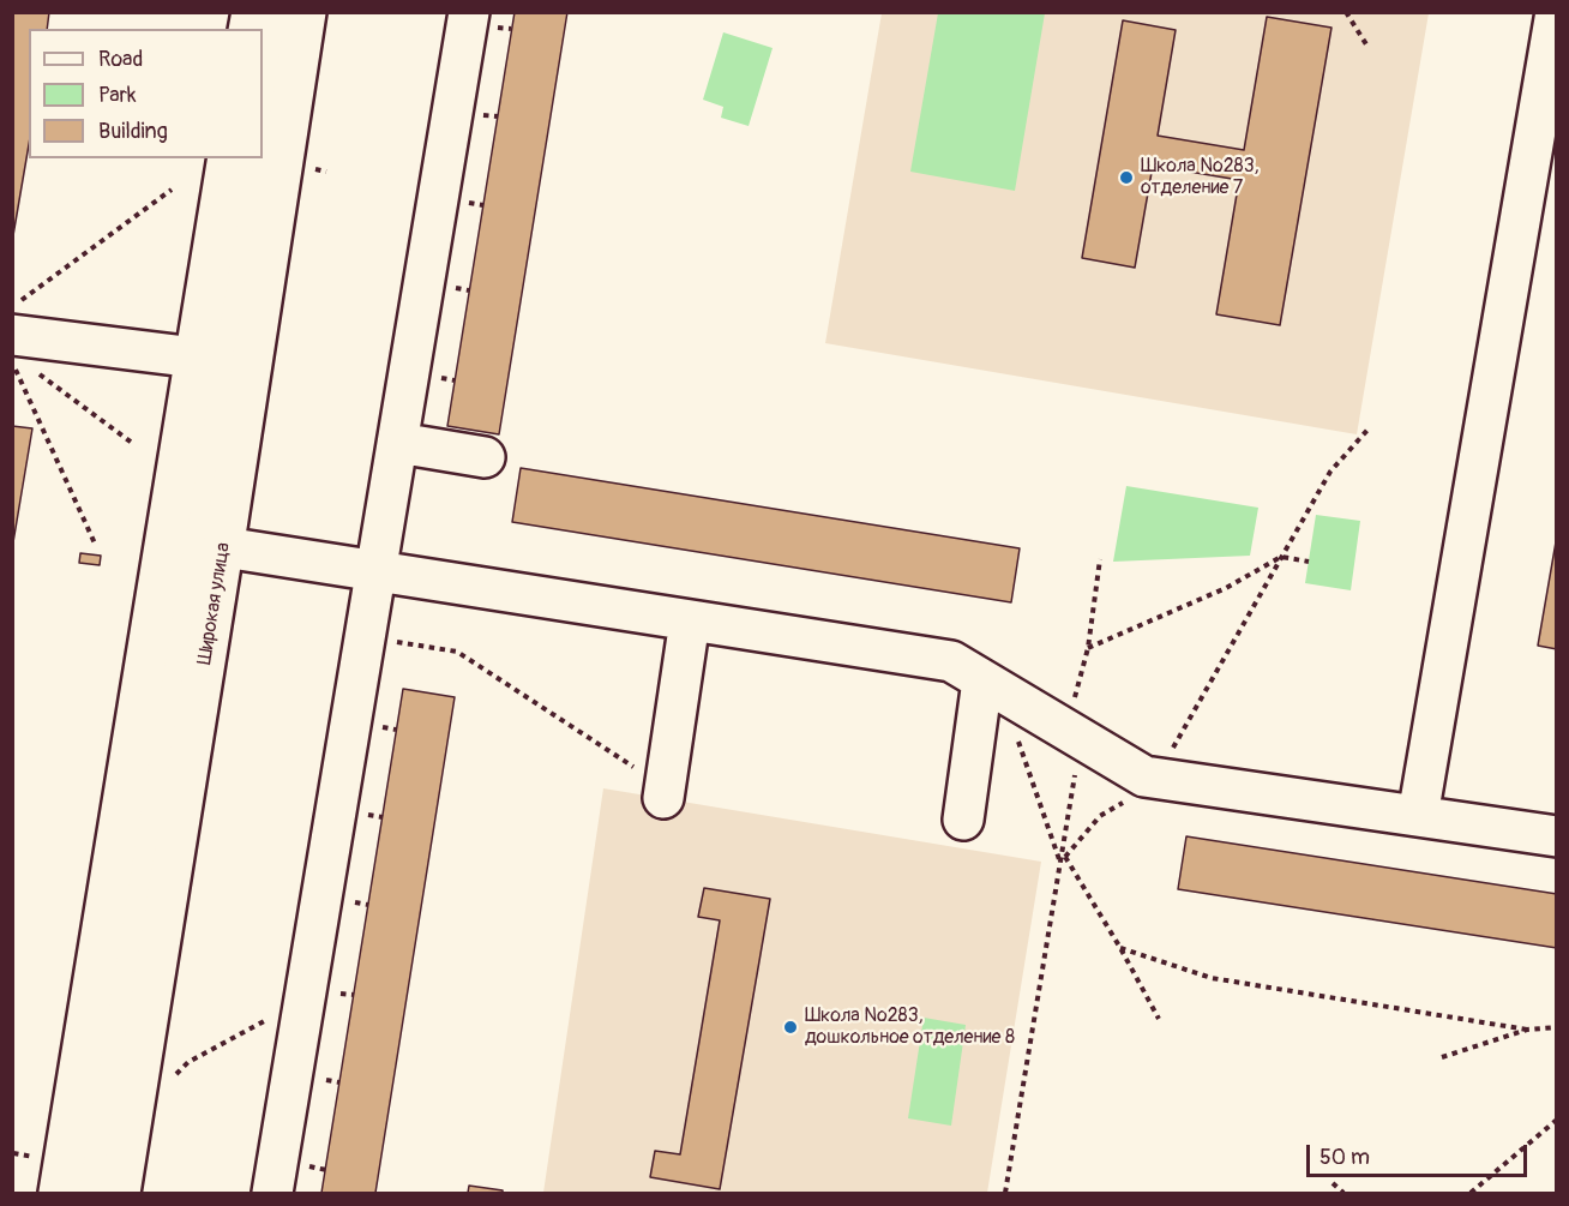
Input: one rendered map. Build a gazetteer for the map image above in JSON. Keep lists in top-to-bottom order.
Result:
{
  "streets": {
    "main road": ["Широкая улица"]
  },
  "places": ["Школа №283, отделение 7", "Школа №283, дошкольное отделение 8"],
  "legend": ["Road", "Park", "Building"],
  "scale_bar": "50 m"
}
